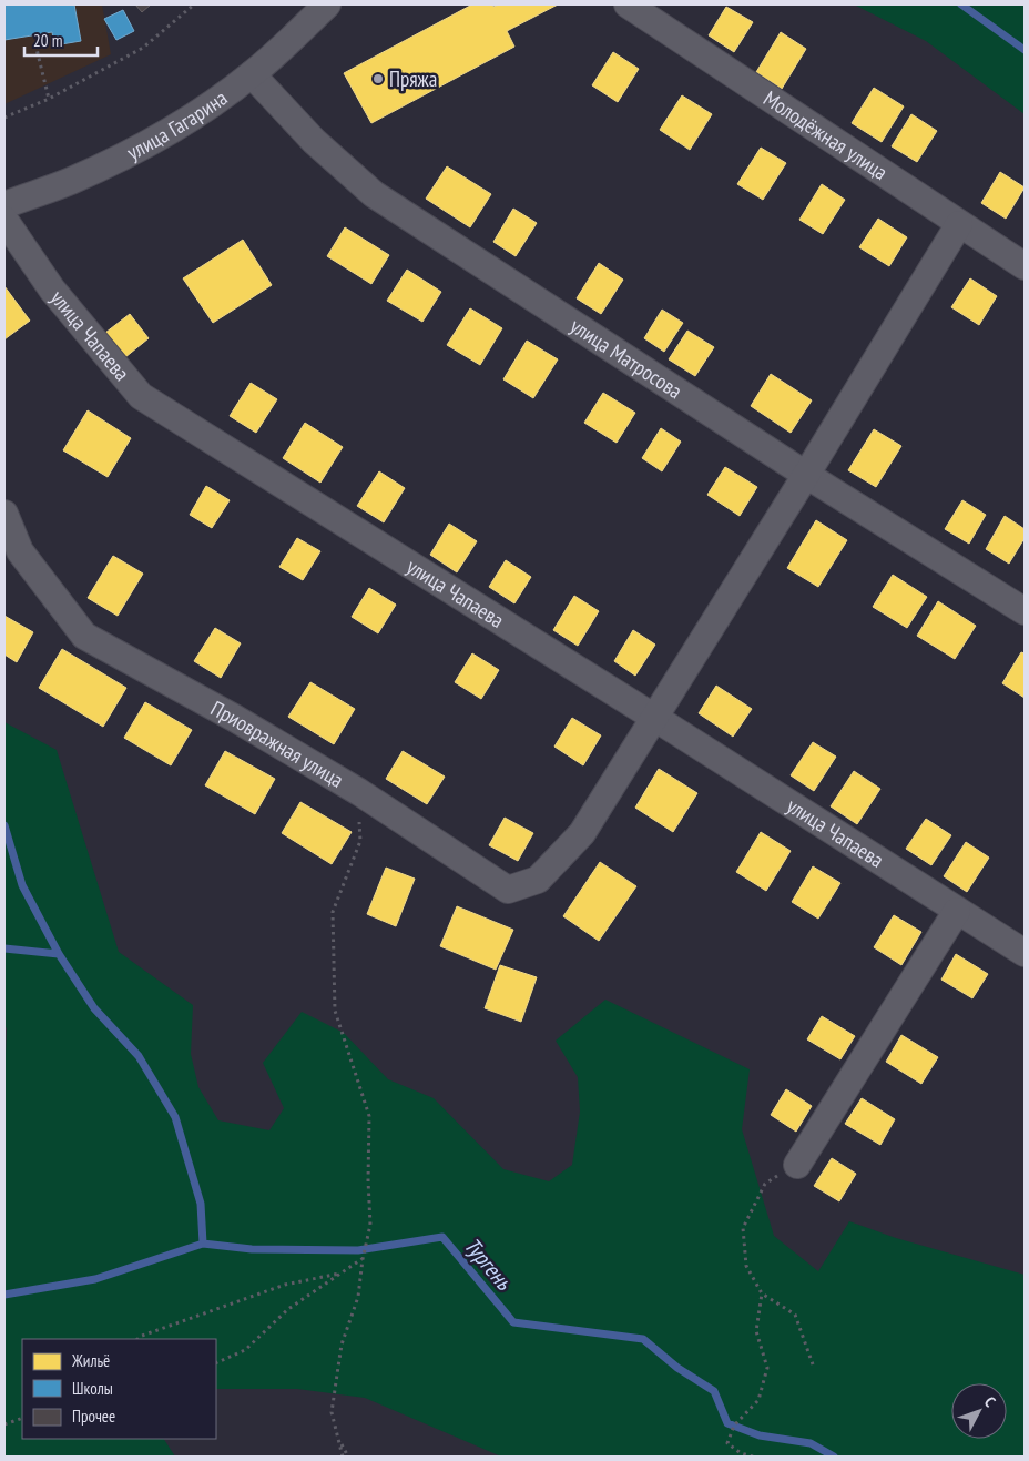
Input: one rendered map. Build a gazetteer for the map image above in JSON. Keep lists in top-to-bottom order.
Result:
{
  "streets": {
    "street": [
      "улица Гагарина",
      "Молодёжная улица",
      "улица Чапаева",
      "улица Матросова",
      "Приовражная улица"
    ]
  },
  "crossings": [
    ["улица Гагарина", "улица Матросова"],
    ["улица Чапаева", "Приовражная улица"]
  ],
  "water": ["Тургень"],
  "places": ["Пряжа"],
  "legend": ["Жильё", "Школы", "Прочее"],
  "scale_bar": "20 m",
  "north": "top right"
}
